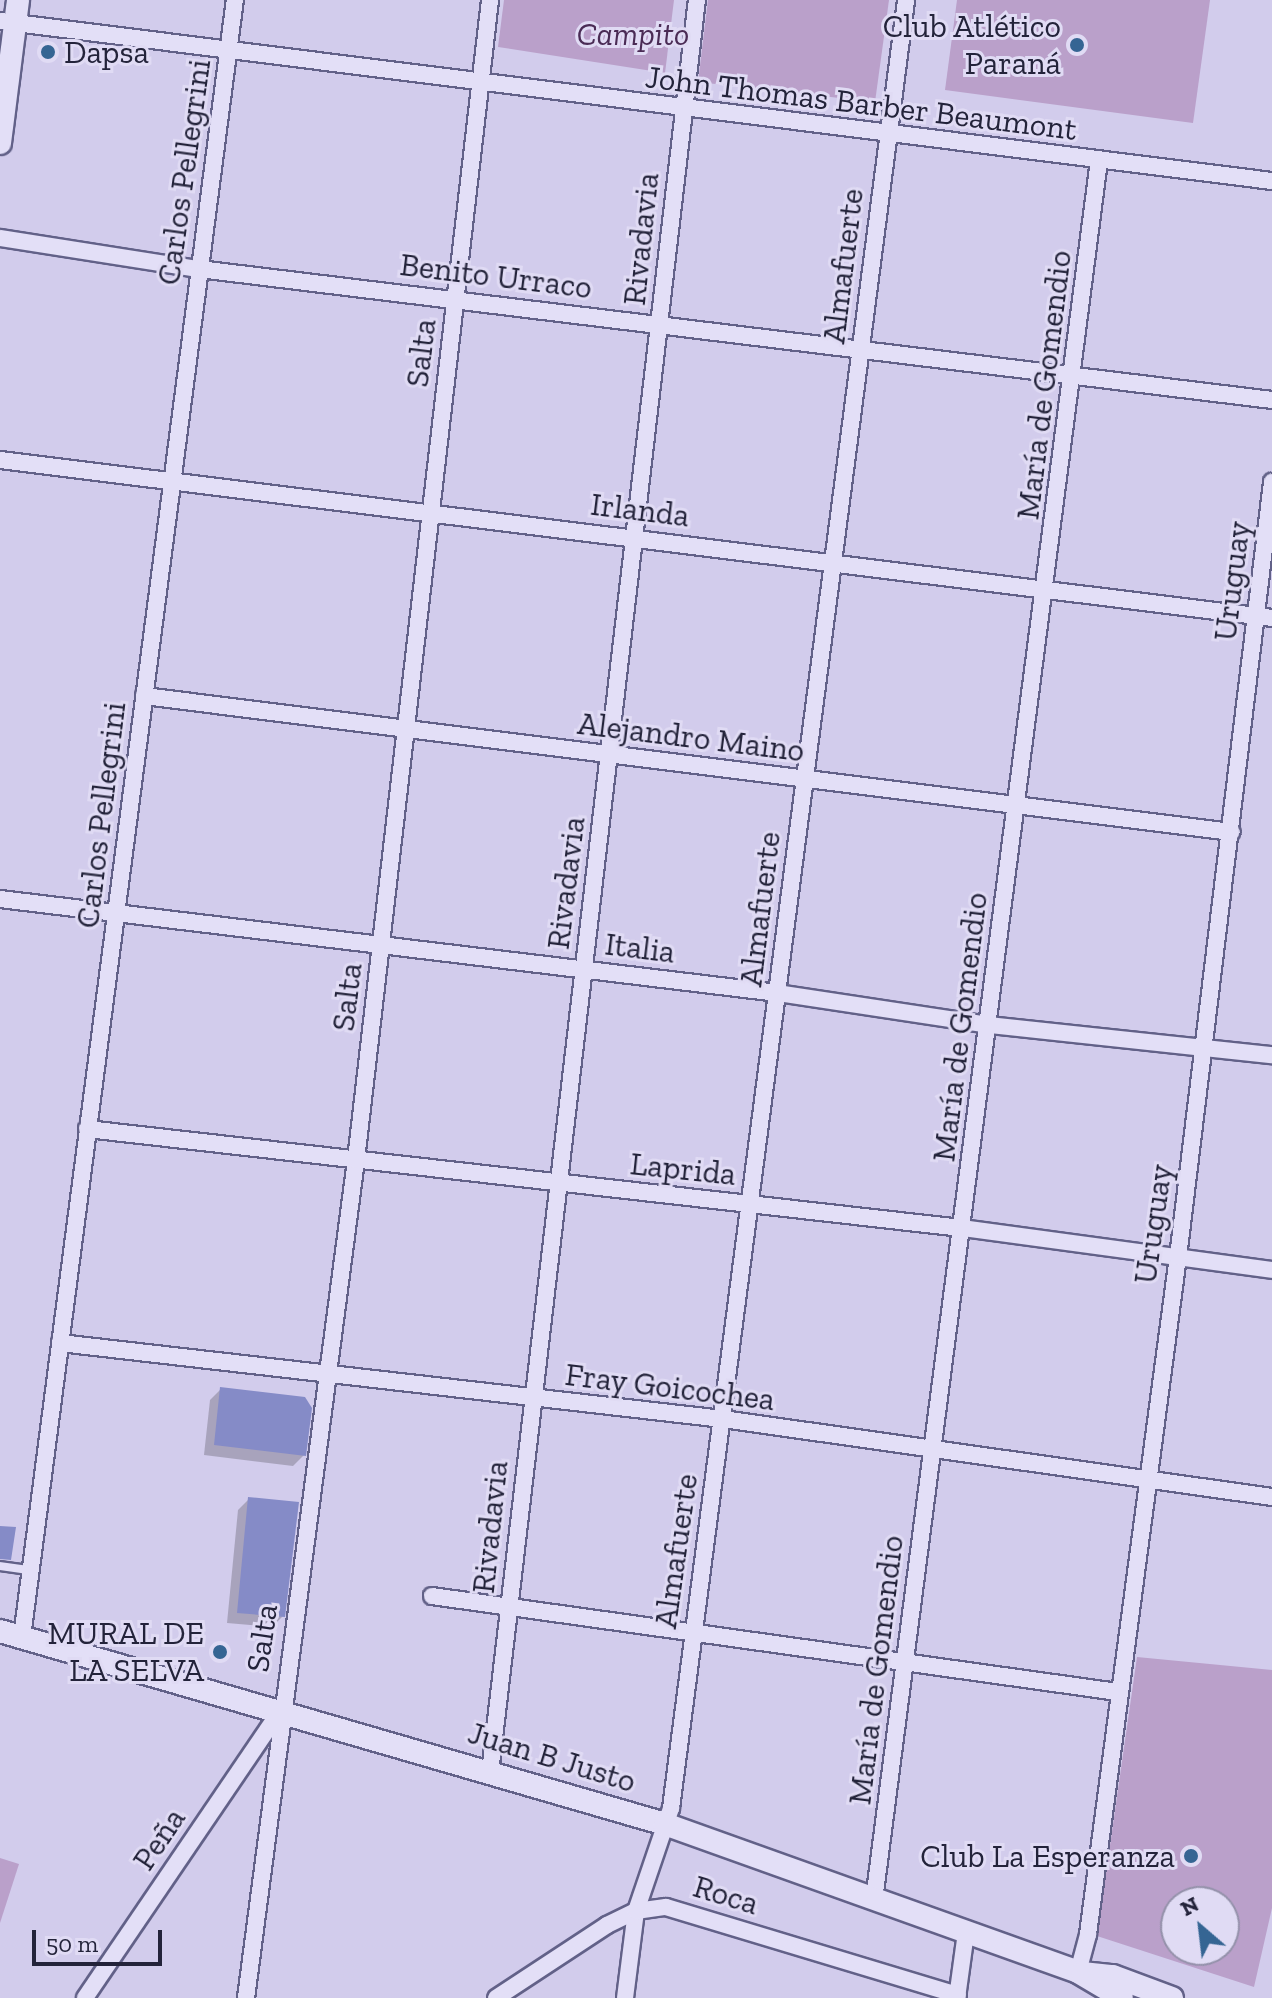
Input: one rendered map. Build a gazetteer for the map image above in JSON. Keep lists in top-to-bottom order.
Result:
{
  "streets": {
    "main road": ["Juan B Justo"],
    "street": [
      "John Thomas Barber Beaumont",
      "Carlos Pellegrini",
      "Rivadavia",
      "Almafuerte",
      "Benito Urraco",
      "Salta",
      "María de Gomendio",
      "Irlanda",
      "Uruguay",
      "Alejandro Maino",
      "Italia",
      "Laprida",
      "Fray Goicochea",
      "Peña",
      "Roca"
    ]
  },
  "crossings": [
    ["John Thomas Barber Beaumont", "Carlos Pellegrini"],
    ["John Thomas Barber Beaumont", "Rivadavia"],
    ["John Thomas Barber Beaumont", "Almafuerte"],
    ["John Thomas Barber Beaumont", "Salta"],
    ["John Thomas Barber Beaumont", "María de Gomendio"],
    ["Carlos Pellegrini", "Benito Urraco"],
    ["Carlos Pellegrini", "Irlanda"],
    ["Carlos Pellegrini", "Alejandro Maino"],
    ["Carlos Pellegrini", "Italia"],
    ["Carlos Pellegrini", "Laprida"],
    ["Carlos Pellegrini", "Fray Goicochea"],
    ["Carlos Pellegrini", "Juan B Justo"],
    ["Rivadavia", "Benito Urraco"],
    ["Rivadavia", "Irlanda"],
    ["Rivadavia", "Alejandro Maino"],
    ["Rivadavia", "Italia"],
    ["Rivadavia", "Laprida"],
    ["Rivadavia", "Fray Goicochea"],
    ["Rivadavia", "Juan B Justo"],
    ["Almafuerte", "Benito Urraco"],
    ["Almafuerte", "Irlanda"],
    ["Almafuerte", "Alejandro Maino"],
    ["Almafuerte", "Italia"],
    ["Almafuerte", "Laprida"],
    ["Almafuerte", "Fray Goicochea"],
    ["Almafuerte", "Juan B Justo"],
    ["Benito Urraco", "Salta"],
    ["Benito Urraco", "María de Gomendio"],
    ["Salta", "Irlanda"],
    ["Salta", "Alejandro Maino"],
    ["Salta", "Italia"],
    ["Salta", "Laprida"],
    ["Salta", "Fray Goicochea"],
    ["Salta", "Juan B Justo"],
    ["Salta", "Peña"],
    ["María de Gomendio", "Irlanda"],
    ["María de Gomendio", "Alejandro Maino"],
    ["María de Gomendio", "Italia"],
    ["María de Gomendio", "Laprida"],
    ["María de Gomendio", "Fray Goicochea"],
    ["María de Gomendio", "Juan B Justo"],
    ["Irlanda", "Uruguay"],
    ["Uruguay", "Alejandro Maino"],
    ["Uruguay", "Italia"],
    ["Uruguay", "Laprida"],
    ["Uruguay", "Fray Goicochea"],
    ["Uruguay", "Juan B Justo"],
    ["Juan B Justo", "Peña"]
  ],
  "parks": ["Campito"],
  "places": [
    "Club Atlético Paraná",
    "Dapsa",
    "MURAL DE LA SELVA",
    "Club La Esperanza"
  ],
  "scale_bar": "50 m",
  "north": "top left"
}
